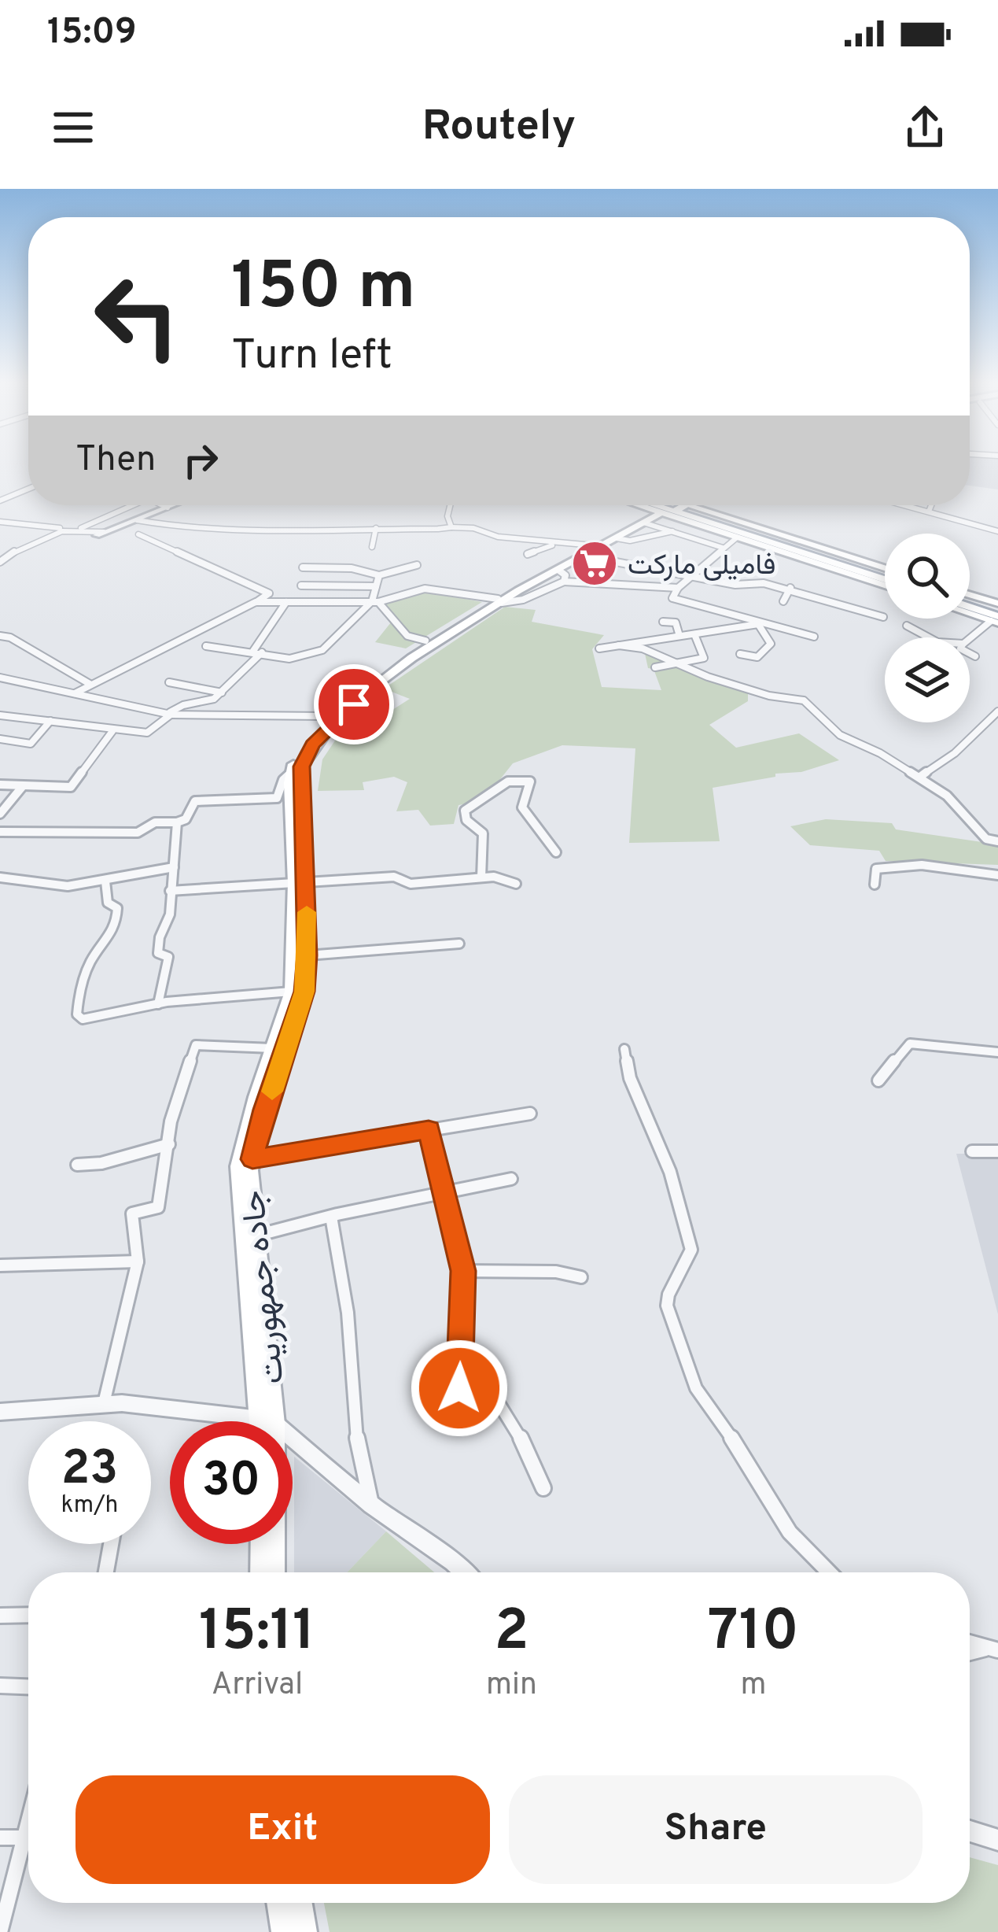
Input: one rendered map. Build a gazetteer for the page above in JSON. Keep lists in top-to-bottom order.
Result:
{
  "streets": {
    "main road": ["جاده جمهوریت"]
  },
  "places": {
    "supermarket": ["فامیلی مارکت"]
  },
  "page": {
    "status": "15:09",
    "header": "Routely",
    "turn": ["150 m", "Turn left"],
    "then": "Then",
    "speed": "23 km/h",
    "limit": "30",
    "eta": [
      "15:11",
      "Arrival",
      "2",
      "min",
      "710",
      "m"
    ],
    "buttons": ["Exit", "Share"]
  }
}
